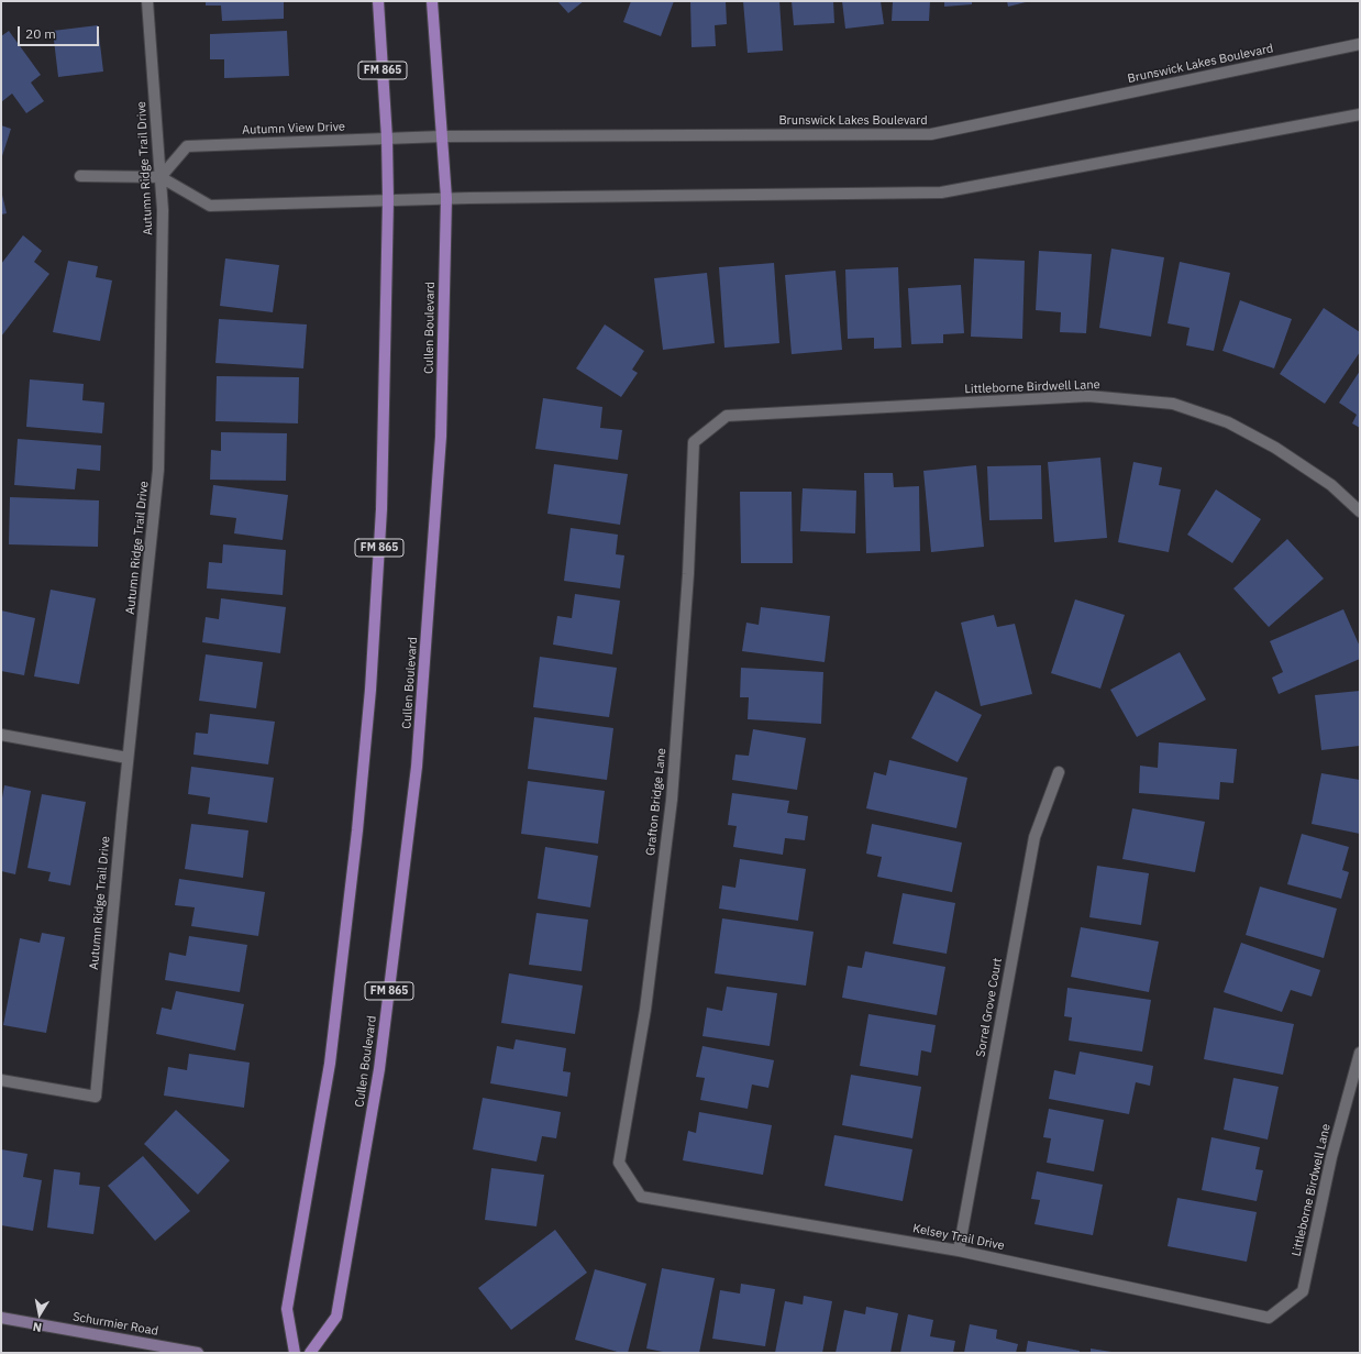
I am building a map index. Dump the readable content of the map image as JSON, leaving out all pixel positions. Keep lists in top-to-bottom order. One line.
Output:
{"streets":{"main road":["FM 865","Cullen Boulevard"],"street":["Brunswick Lakes Boulevard","Autumn View Drive","Autumn Ridge Trail Drive","Littleborne Birdwell Lane","Grafton Bridge Lane","Sorrel Grove Court","Kelsey Trail Drive","Schurmier Road"]},"crossings":[["Brunswick Lakes Boulevard","Autumn View Drive"],["Brunswick Lakes Boulevard","Cullen Boulevard"],["FM 865","Autumn View Drive"],["Autumn View Drive","Autumn Ridge Trail Drive"],["Autumn View Drive","Cullen Boulevard"],["Littleborne Birdwell Lane","Grafton Bridge Lane"],["Littleborne Birdwell Lane","Kelsey Trail Drive"],["Grafton Bridge Lane","Kelsey Trail Drive"],["Sorrel Grove Court","Kelsey Trail Drive"]],"scale_bar":"20 m","north":"bottom"}
